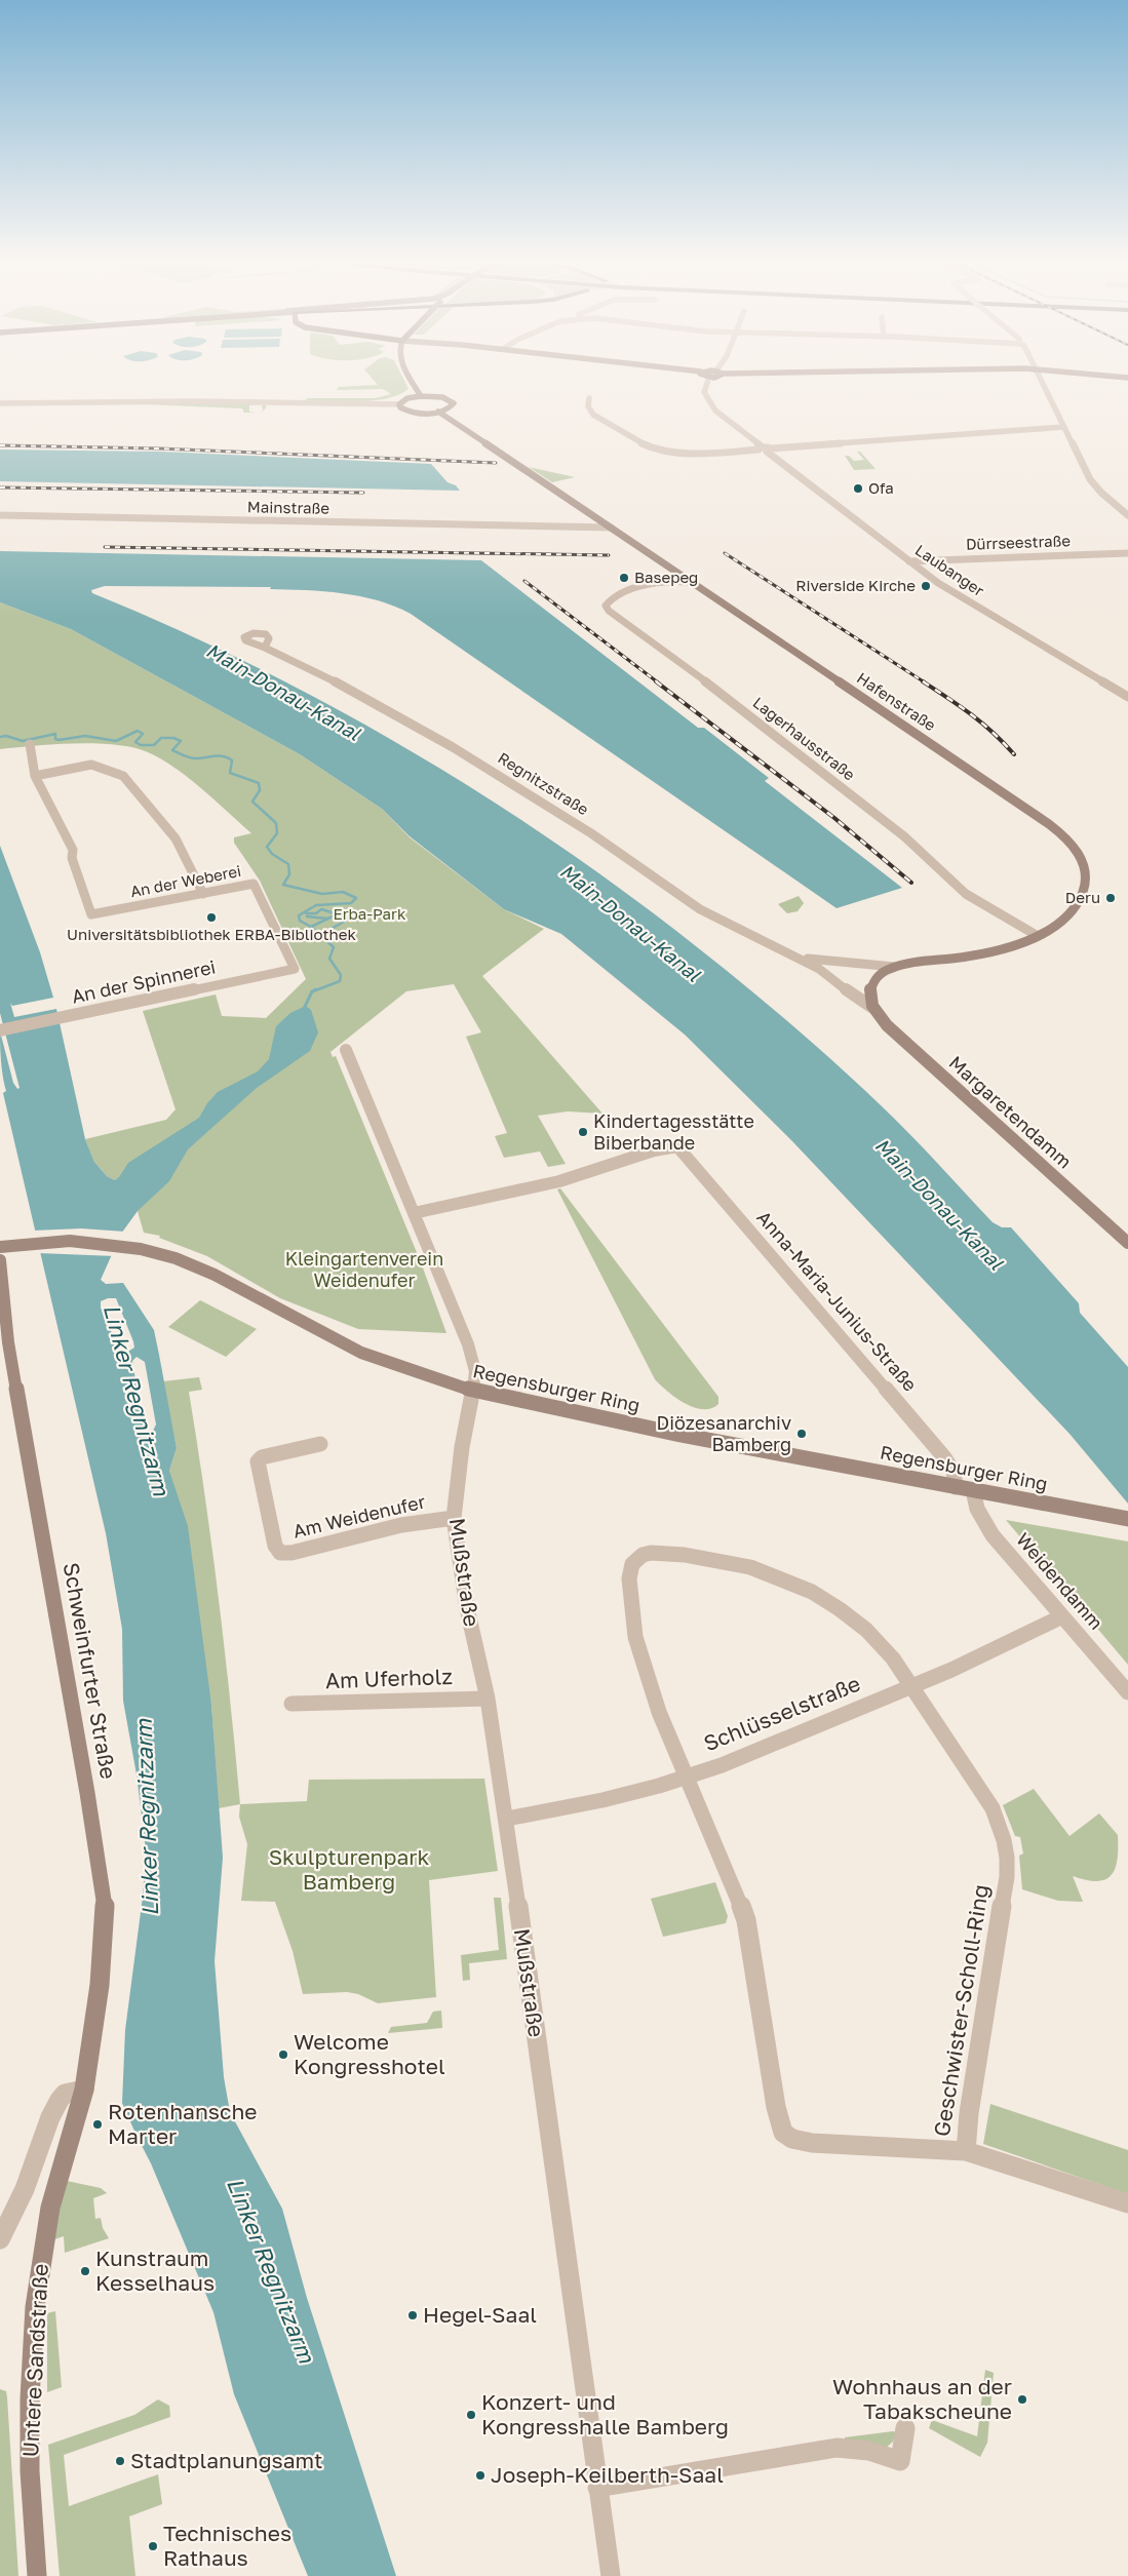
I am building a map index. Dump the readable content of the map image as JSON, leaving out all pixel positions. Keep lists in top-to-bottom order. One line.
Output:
{"streets":{"street":["Mainstraße","Dürrseestraße","Laubanger","Hafenstraße","Lagerhausstraße","Regnitzstraße","An der Weberei","An der Spinnerei","Margaretendamm","Anna-Maria-Junius-Straße","Regensburger Ring","Am Weidenufer","Mußstraße","Weidendamm","Schweinfurter Straße","Am Uferholz","Schlüsselstraße","Geschwister-Scholl-Ring","Untere Sandstraße"]},"crossings":[["Mainstraße","Hafenstraße"],["Dürrseestraße","Laubanger"],["Hafenstraße","Lagerhausstraße"],["Hafenstraße","Regnitzstraße"],["Hafenstraße","Margaretendamm"],["Regnitzstraße","Margaretendamm"],["An der Weberei","An der Spinnerei"],["Anna-Maria-Junius-Straße","Regensburger Ring"],["Anna-Maria-Junius-Straße","Mußstraße"],["Regensburger Ring","Mußstraße"],["Regensburger Ring","Weidendamm"],["Am Weidenufer","Mußstraße"],["Mußstraße","Am Uferholz"],["Mußstraße","Schlüsselstraße"],["Weidendamm","Schlüsselstraße"],["Schweinfurter Straße","Untere Sandstraße"],["Schlüsselstraße","Geschwister-Scholl-Ring"]],"water":["Main-Donau-Kanal","Linker Regnitzarm"],"parks":["Erba-Park","Kleingartenverein Weidenufer","Skulpturenpark Bamberg"],"places":["Ofa","Basepeg","Riverside Kirche","Deru","Universitätsbibliothek ERBA-Bibliothek","Kindertagesstätte Biberbande","Diözesanarchiv Bamberg","Welcome Kongresshotel","Rotenhansche Marter","Kunstraum Kesselhaus","Hegel-Saal","Wohnhaus an der Tabakscheune","Konzert- und Kongresshalle Bamberg","Stadtplanungsamt","Joseph-Keilberth-Saal","Technisches Rathaus"]}
